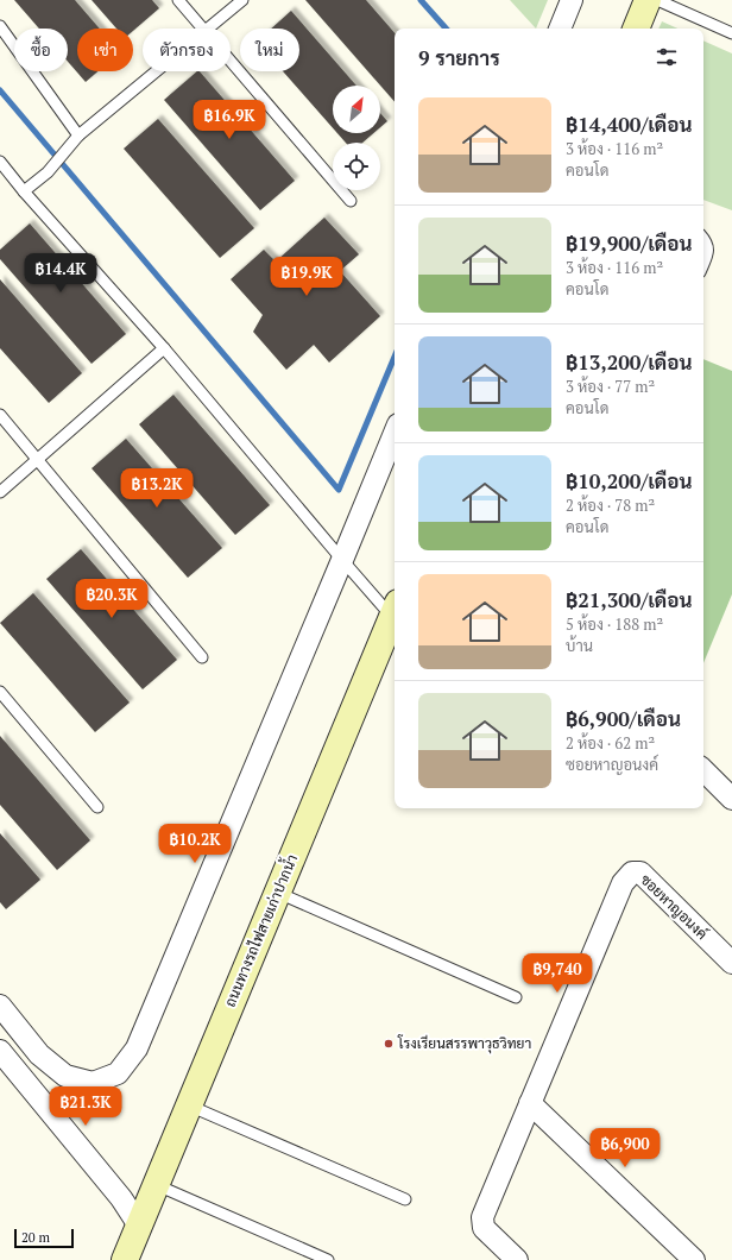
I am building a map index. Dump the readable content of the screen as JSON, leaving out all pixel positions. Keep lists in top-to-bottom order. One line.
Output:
{"streets":{"main road":["ถนนทางรถไฟสายเก่าปากน้ำ"],"street":["ซอยหาญอนงค์"]},"places":["โรงเรียนสรรพาวุธวิทยา"],"scale_bar":"20 m","north":"top right","page":{"chip":["ซื้อ","เช่า","ตัวกรอง","ใหม่"],"heading":"9 รายการ","list":[{"name":"฿14,400/เดือน","note":"3 ห้อง · 116 m² · คอนโด"},{"name":"฿19,900/เดือน","note":"3 ห้อง · 116 m² · คอนโด"},{"name":"฿13,200/เดือน","note":"3 ห้อง · 77 m² · คอนโด"},{"name":"฿10,200/เดือน","note":"2 ห้อง · 78 m² · คอนโด"},{"name":"฿21,300/เดือน","note":"5 ห้อง · 188 m² · บ้าน"},{"name":"฿6,900/เดือน","note":"2 ห้อง · 62 m² · ซอยหาญอนงค์"}],"price":["฿16.9K","฿14.4K","฿19.9K","฿13.2K","฿20.3K","฿10.2K","฿9,740","฿21.3K","฿6,900"],"scale":"20 m"}}
